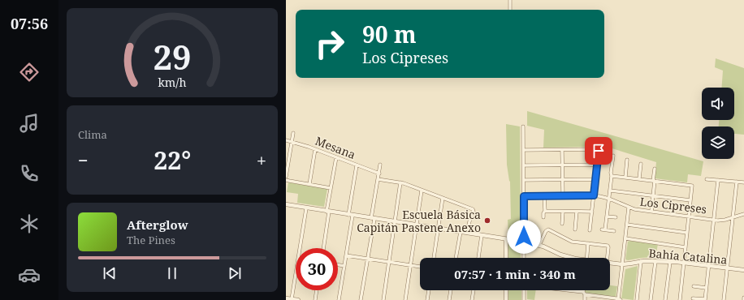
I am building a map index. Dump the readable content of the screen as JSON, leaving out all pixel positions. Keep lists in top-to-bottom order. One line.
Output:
{"streets":{"street":["Mesana","Los Cipreses","Bahía Catalina"]},"places":["Escuela Básica Capitán Pastene Anexo"],"page":{"tabs":"07:56","turn":["90 m","Los Cipreses"],"tile":"Clima","heat":["−","22°","+"],"song":["Afterglow","The Pines"],"limit":"30","trip":"07:57 · 1 min · 340 m","gauge":["29","km/h"]}}
